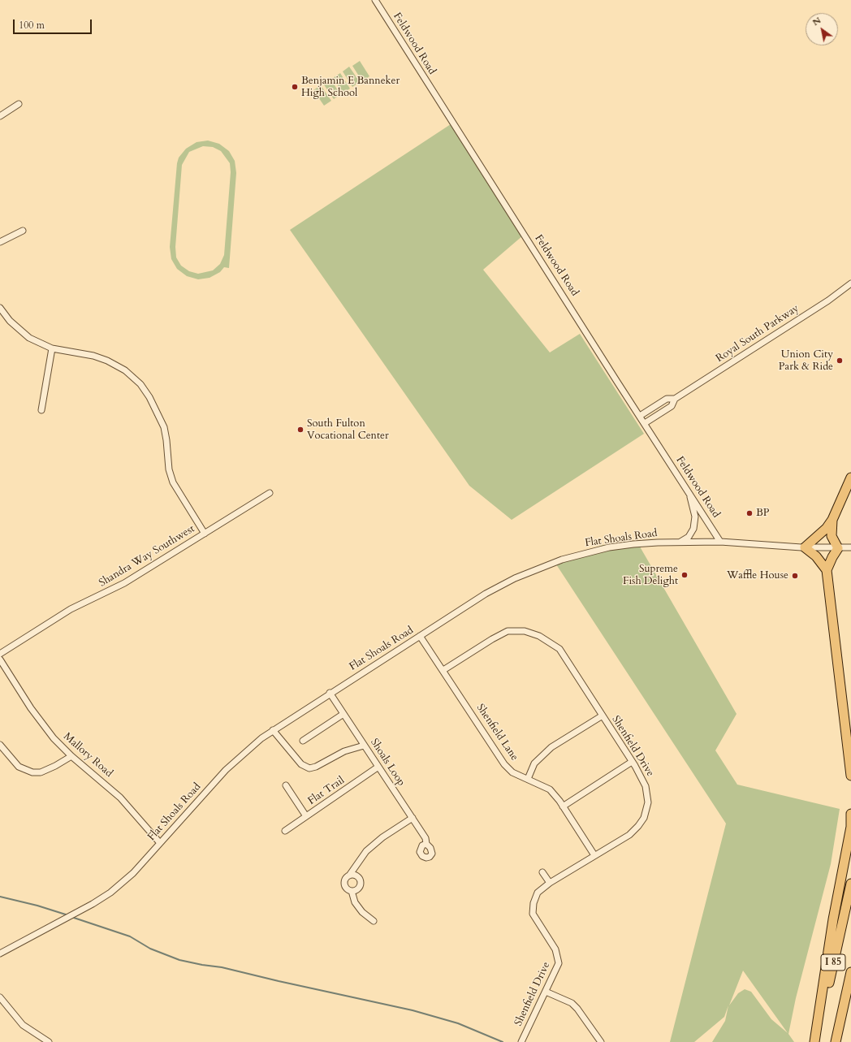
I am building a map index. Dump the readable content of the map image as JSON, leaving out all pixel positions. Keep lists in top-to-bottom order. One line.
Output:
{"streets":{"highway":["I 85"],"street":["Feldwood Road","Royal South Parkway","Flat Shoals Road","Shandra Way Southwest","Shenfield Lane","Shenfield Drive","Mallory Road","Shoals Loop","Flat Trail"]},"crossings":[["Feldwood Road","Royal South Parkway"],["Feldwood Road","Flat Shoals Road"],["Flat Shoals Road","Shenfield Lane"],["Flat Shoals Road","Mallory Road"],["Flat Shoals Road","Shoals Loop"],["Shenfield Lane","Shenfield Drive"],["Shoals Loop","Flat Trail"]],"places":["Benjamin E Banneker High School","Union City Park & Ride","South Fulton Vocational Center","BP","Supreme Fish Delight","Waffle House"],"scale_bar":"100 m","north":"top left"}
